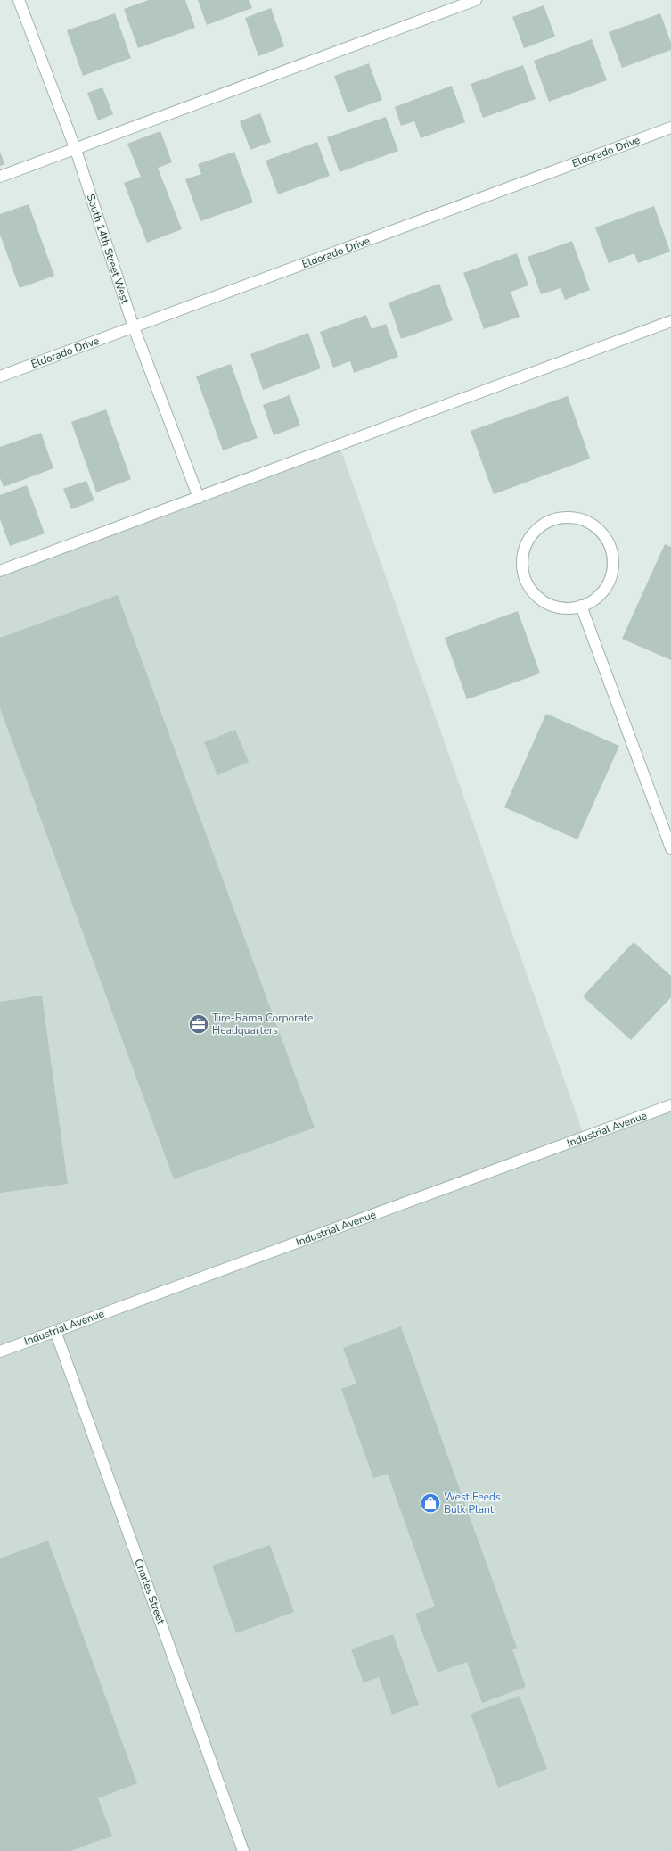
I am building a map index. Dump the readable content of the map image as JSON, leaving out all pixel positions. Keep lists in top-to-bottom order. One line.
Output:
{"streets":{"street":["Eldorado Drive","South 14th Street West","Industrial Avenue","Charles Street"]},"crossings":[["Eldorado Drive","South 14th Street West"],["Industrial Avenue","Charles Street"]],"places":{"office":["Tire-Rama Corporate Headquarters"],"shop":["West Feeds Bulk Plant"]}}
